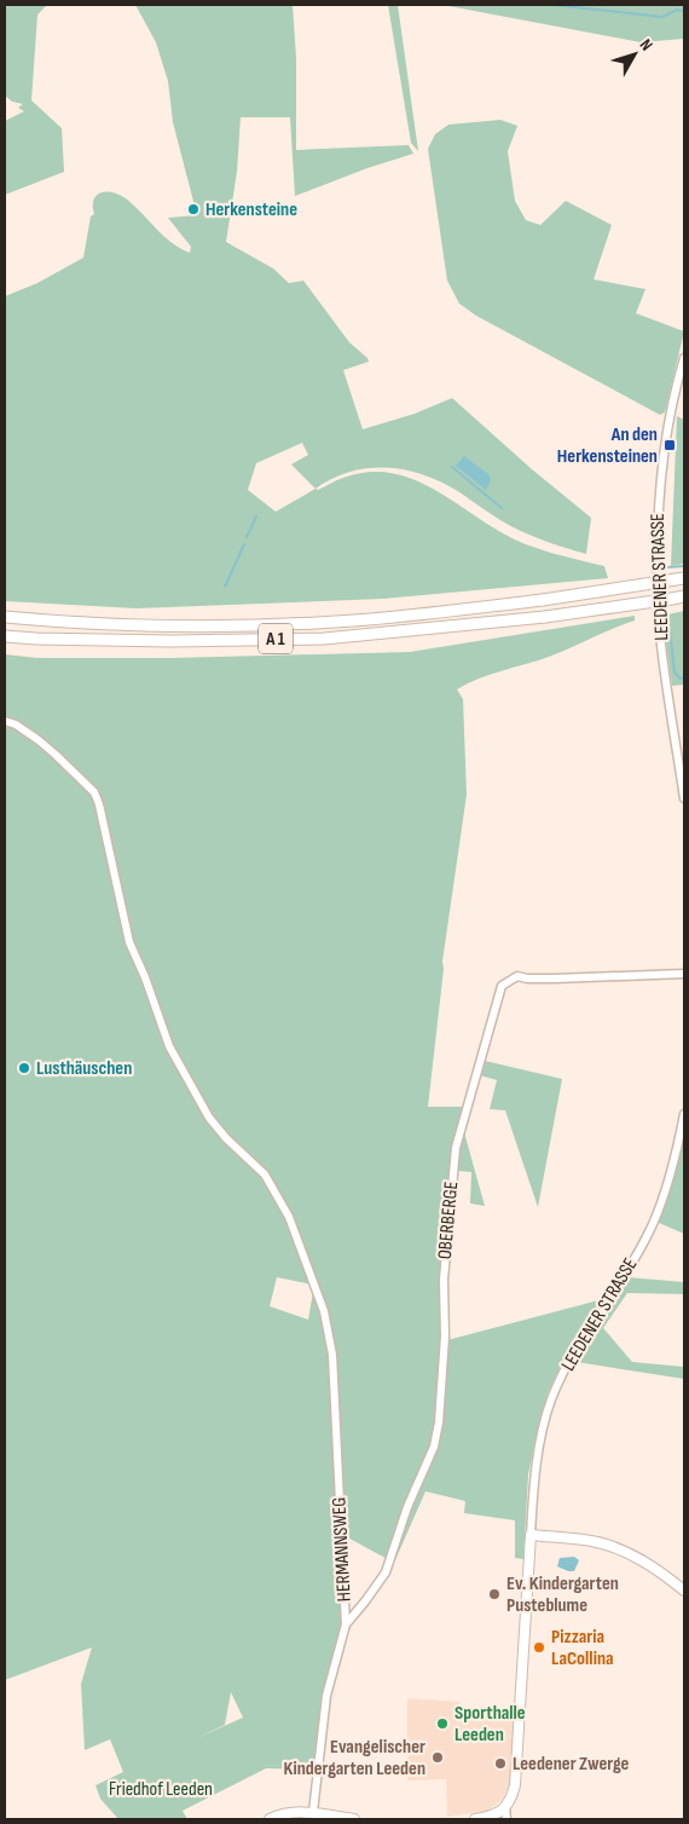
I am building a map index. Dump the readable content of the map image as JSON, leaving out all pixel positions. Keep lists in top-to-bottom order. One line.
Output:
{"streets":{"highway":["A 1"],"main road":["LEEDENER STRASSE"],"street":["OBERBERGE","HERMANNSWEG"]},"crossings":[["OBERBERGE","HERMANNSWEG"]],"parks":["Friedhof Leeden"],"places":{"other":["Herkensteine","Lusthäuschen","Ev. Kindergarten Pusteblume","Pizzaria LaCollina","Sporthalle Leeden","Evangelischer Kindergarten Leeden","Leedener Zwerge"],"transit":["An den Herkensteinen"]},"north":"top right"}
